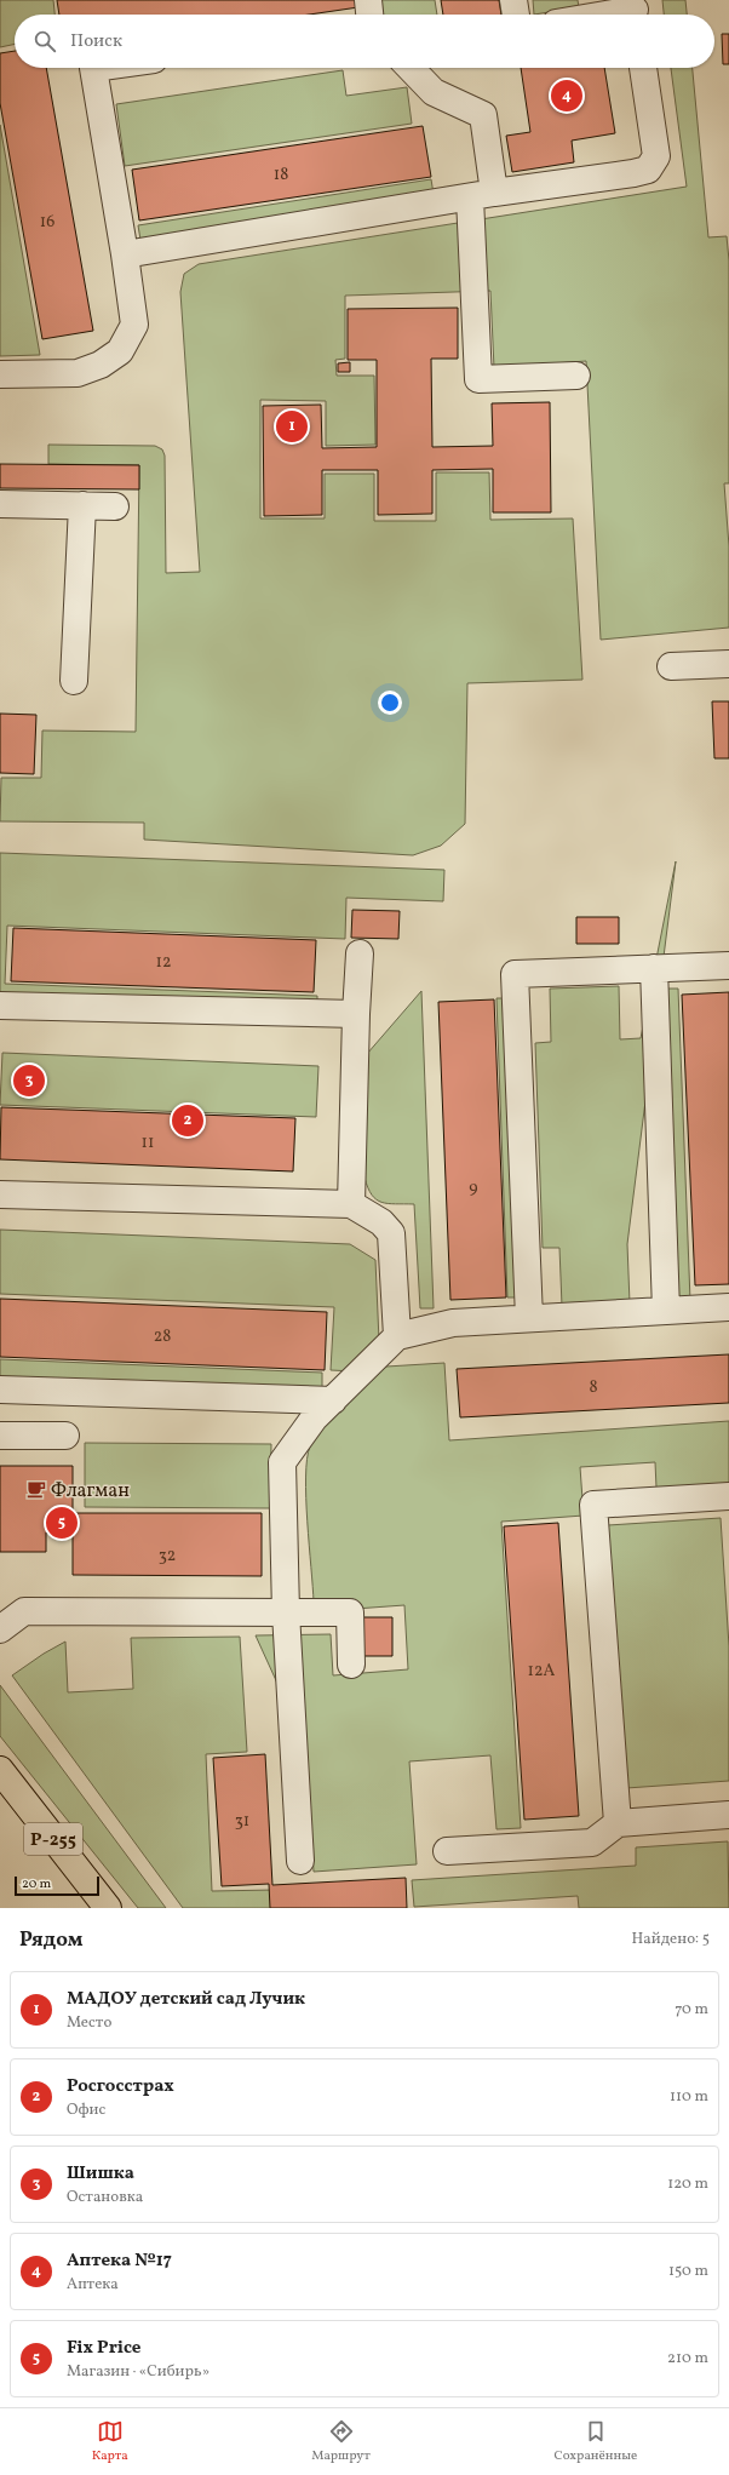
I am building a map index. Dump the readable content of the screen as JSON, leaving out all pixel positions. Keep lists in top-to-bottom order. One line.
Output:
{"streets":{"highway":["Р-255"]},"places":{"cafe":["Флагман"]},"house_numbers":["18","16","12","11","9","28","8","32","12А","31"],"scale_bar":"20 m","page":{"search":"Поиск","pins":["4","1","3","2","5"],"scale":"20 m","heading":["Рядом","Найдено: 5"],"list":[{"mark":"1","name":"МАДОУ детский сад Лучик","note":"Место","value":"70 m"},{"mark":"2","name":"Росгосстрах","note":"Офис","value":"110 m"},{"mark":"3","name":"Шишка","note":"Остановка","value":"120 m"},{"mark":"4","name":"Аптека №17","note":"Аптека","value":"150 m"},{"mark":"5","name":"Fix Price","note":"Магазин · «Сибирь»","value":"210 m"}],"nav":["Карта","Маршрут","Сохранённые"]}}
